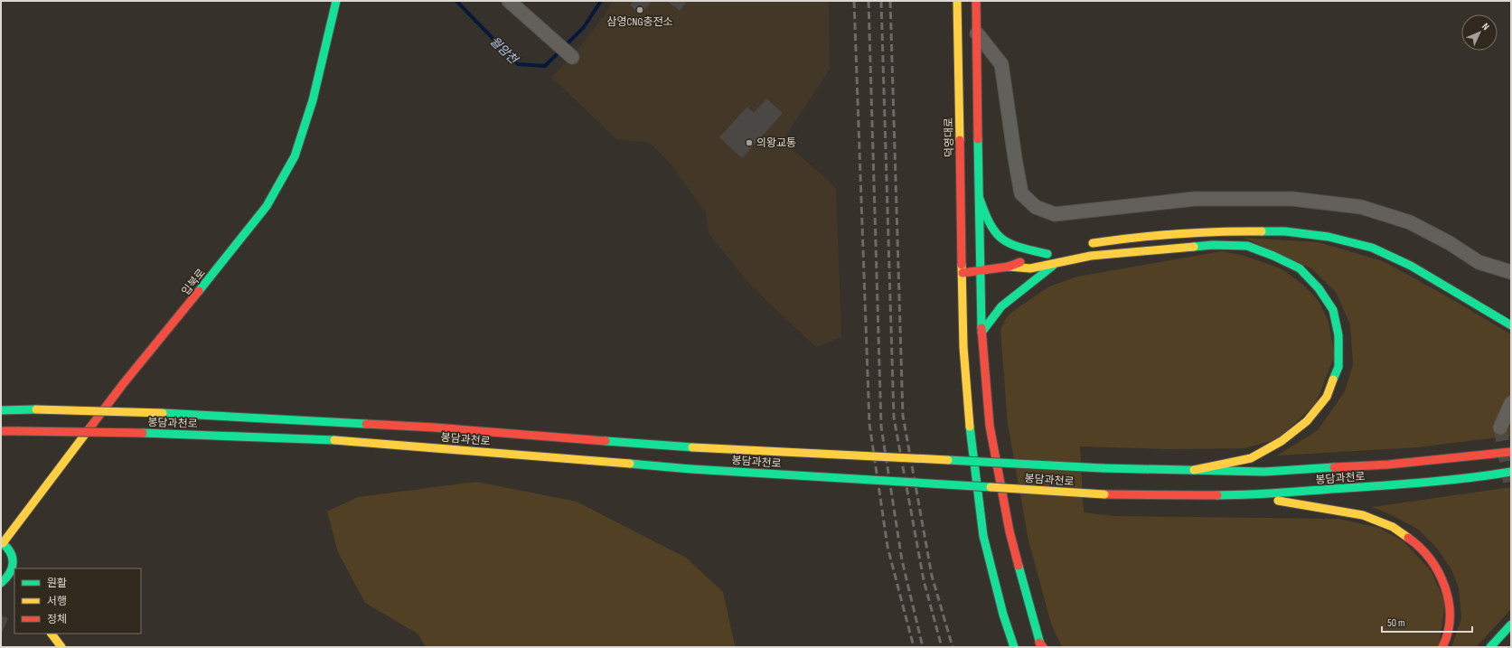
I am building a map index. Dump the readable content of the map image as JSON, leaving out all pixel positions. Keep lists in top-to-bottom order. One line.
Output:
{"streets":{"main road":["덕영대로","입북로","봉담과천로"]},"water":["월암천"],"places":["삼영CNG충전소","의왕교통"],"legend":["원활","서행","정체"],"scale_bar":"50 m","north":"top right"}
